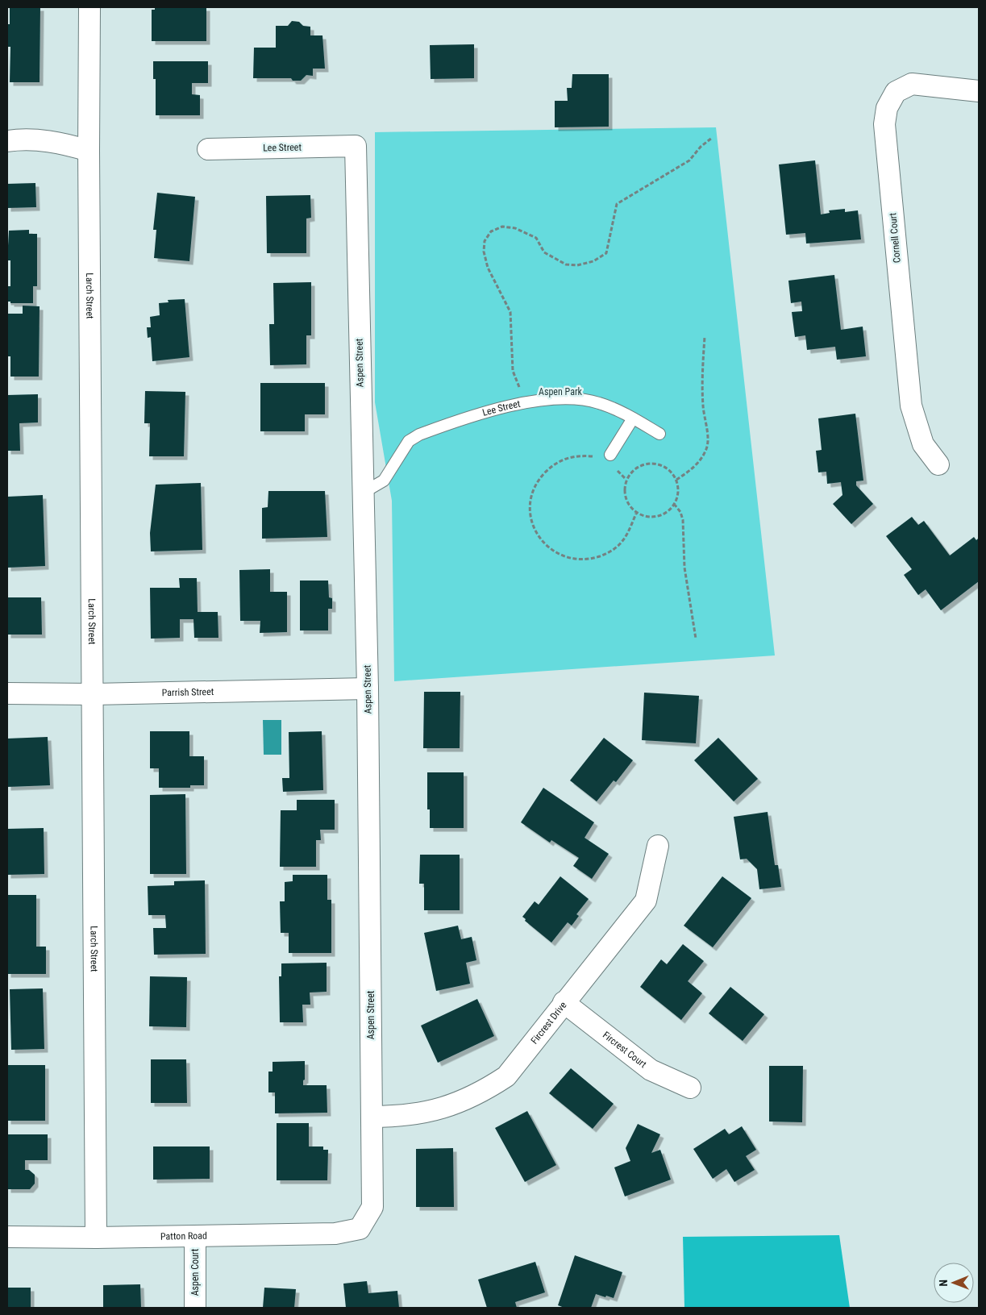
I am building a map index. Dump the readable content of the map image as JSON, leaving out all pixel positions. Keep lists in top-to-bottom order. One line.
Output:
{"streets":{"street":["Lee Street","Cornell Court","Larch Street","Aspen Street","Parrish Street","Fircrest Drive","Fircrest Court","Patton Road","Aspen Court"]},"crossings":[["Lee Street","Aspen Street"],["Larch Street","Parrish Street"],["Larch Street","Patton Road"],["Aspen Street","Parrish Street"],["Aspen Street","Fircrest Drive"],["Aspen Street","Patton Road"],["Fircrest Drive","Fircrest Court"],["Patton Road","Aspen Court"]],"parks":["Aspen Park"],"north":"left"}
